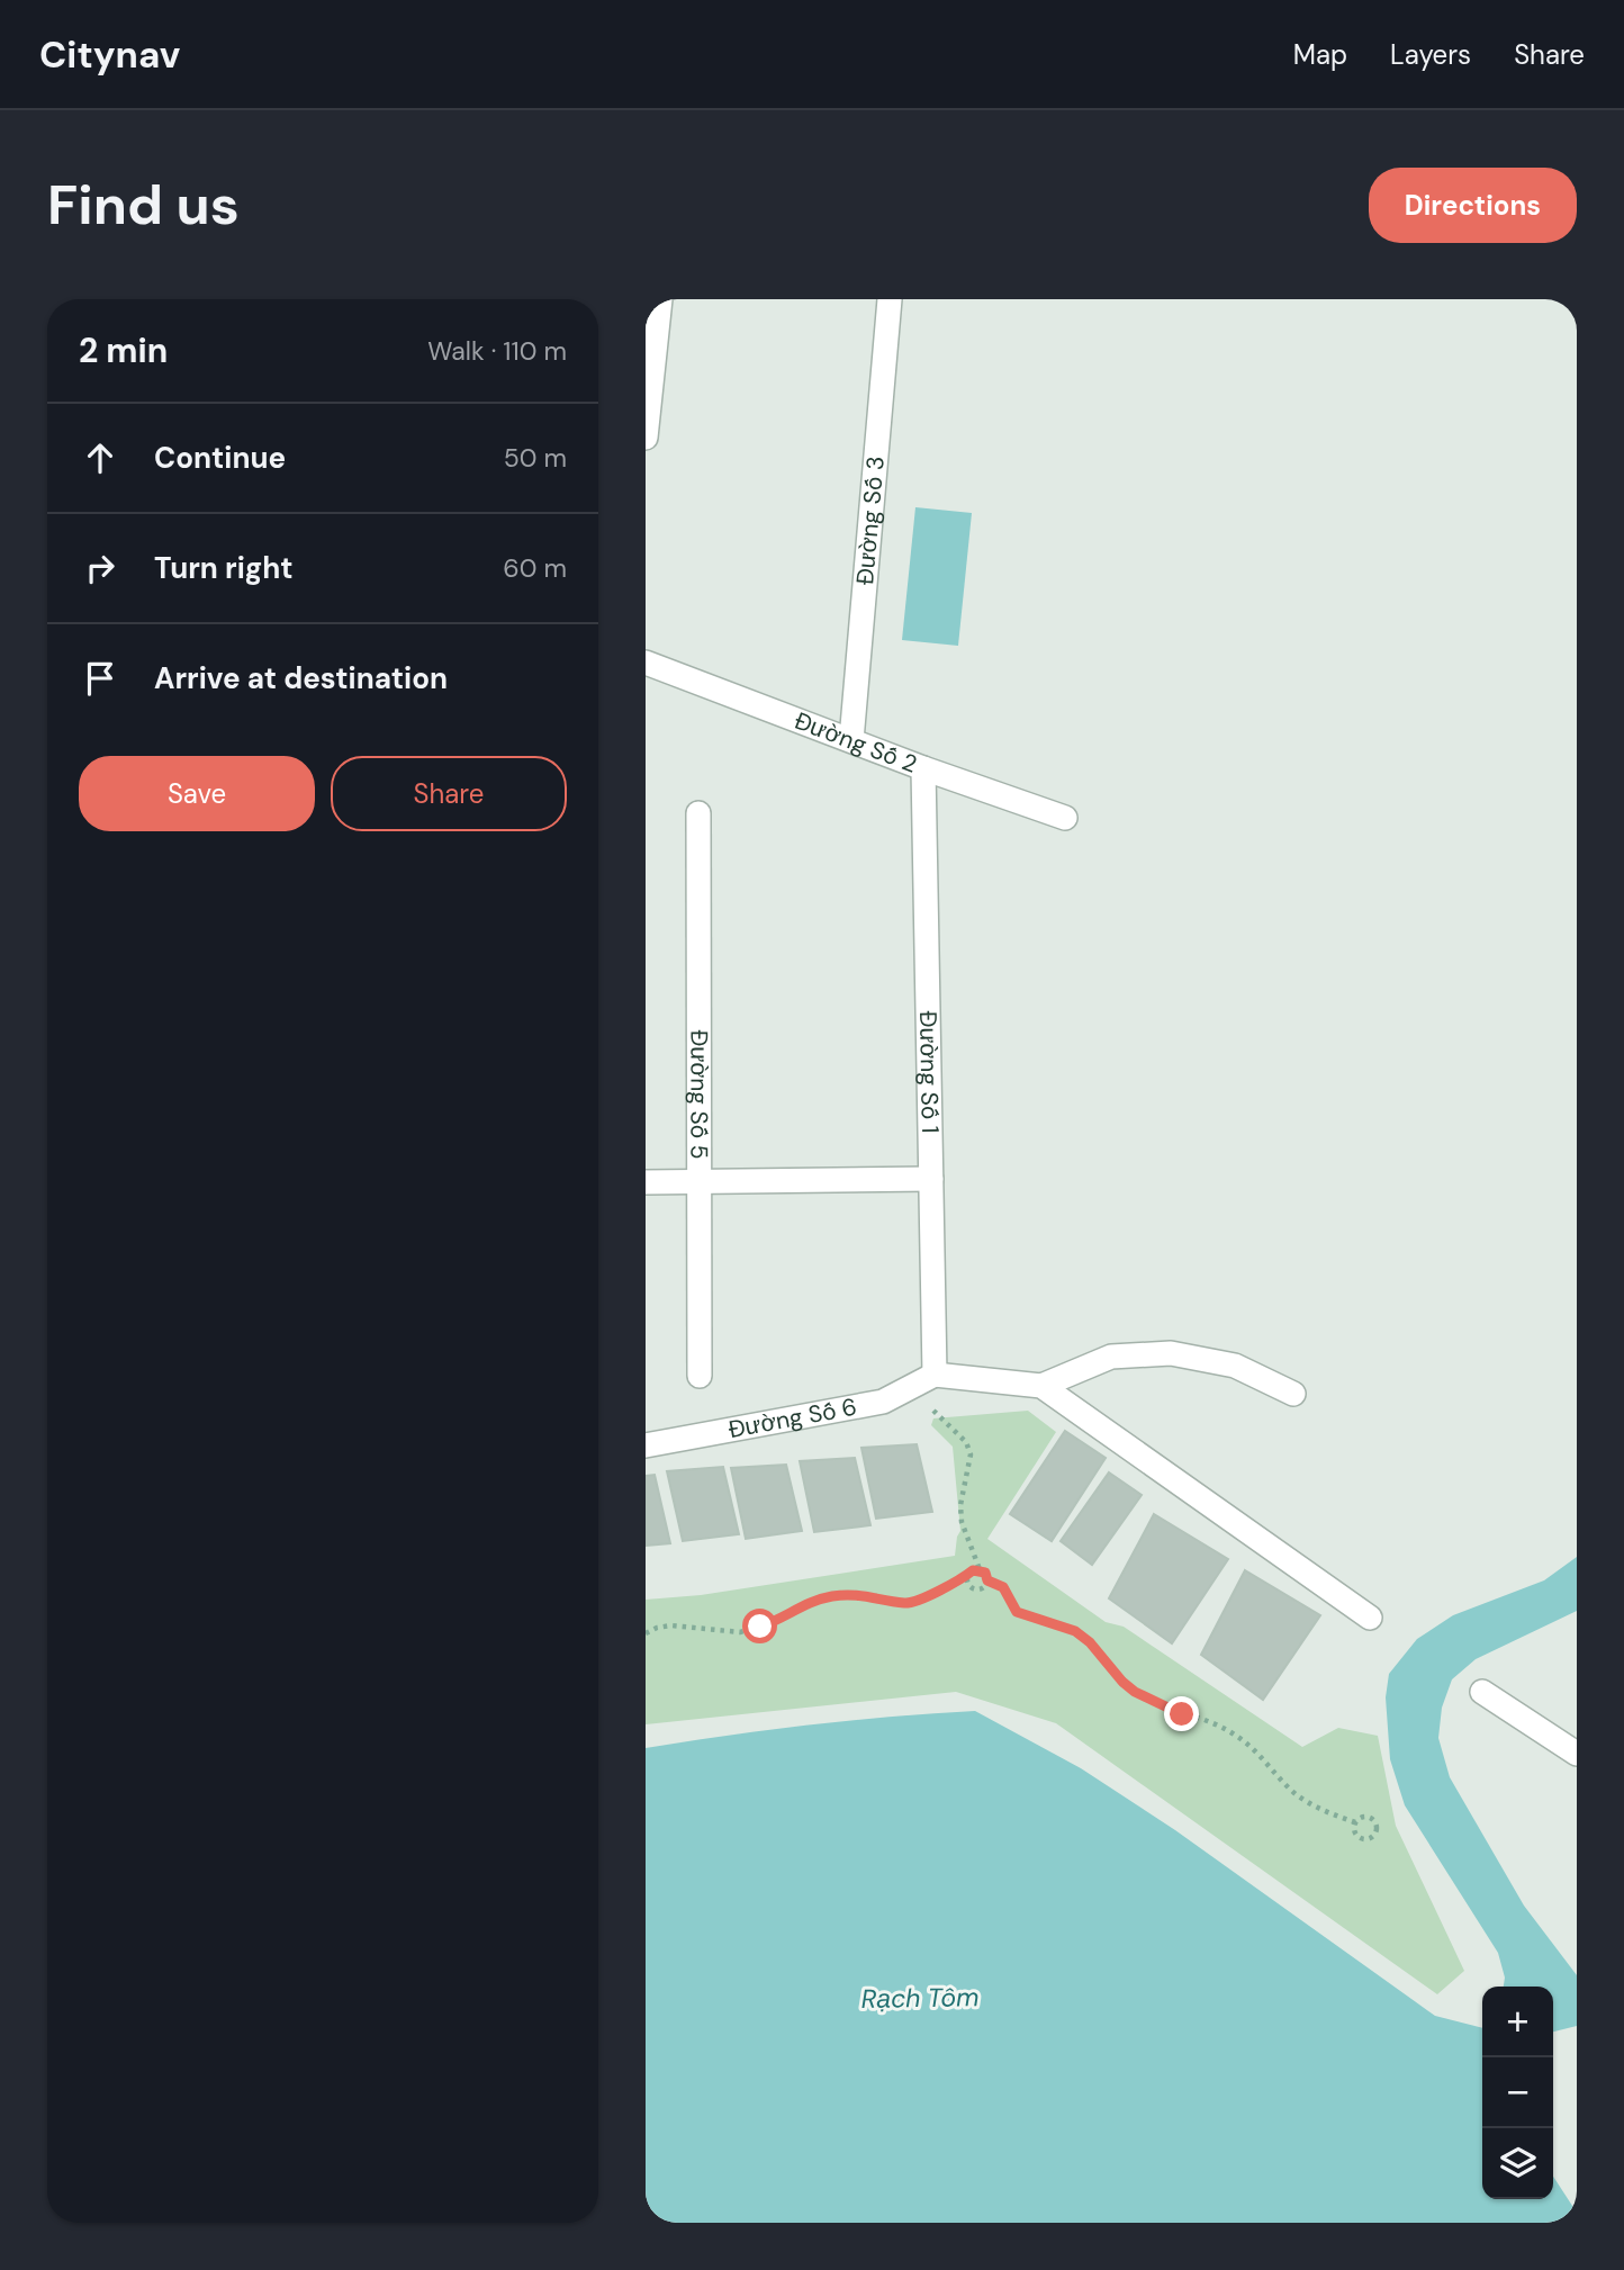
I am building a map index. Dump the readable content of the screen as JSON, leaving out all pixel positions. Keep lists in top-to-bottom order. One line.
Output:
{"streets":{"street":["Đường Số 3","Đường Số 2","Đường Số 1","Đường Số 5","Đường Số 6"]},"crossings":[["Đường Số 3","Đường Số 2"],["Đường Số 2","Đường Số 1"],["Đường Số 1","Đường Số 6"]],"water":["Rạch Tôm"],"page":{"header":"Citynav","nav":["Map","Layers","Share"],"buttons":["Directions",["Save","Share"]],"title":"Find us","heading":["2 min","Walk · 110 m"],"list":[["Continue","50 m"],["Turn right","60 m"],"Arrive at destination"],"map_buttons":["+","−"]}}
